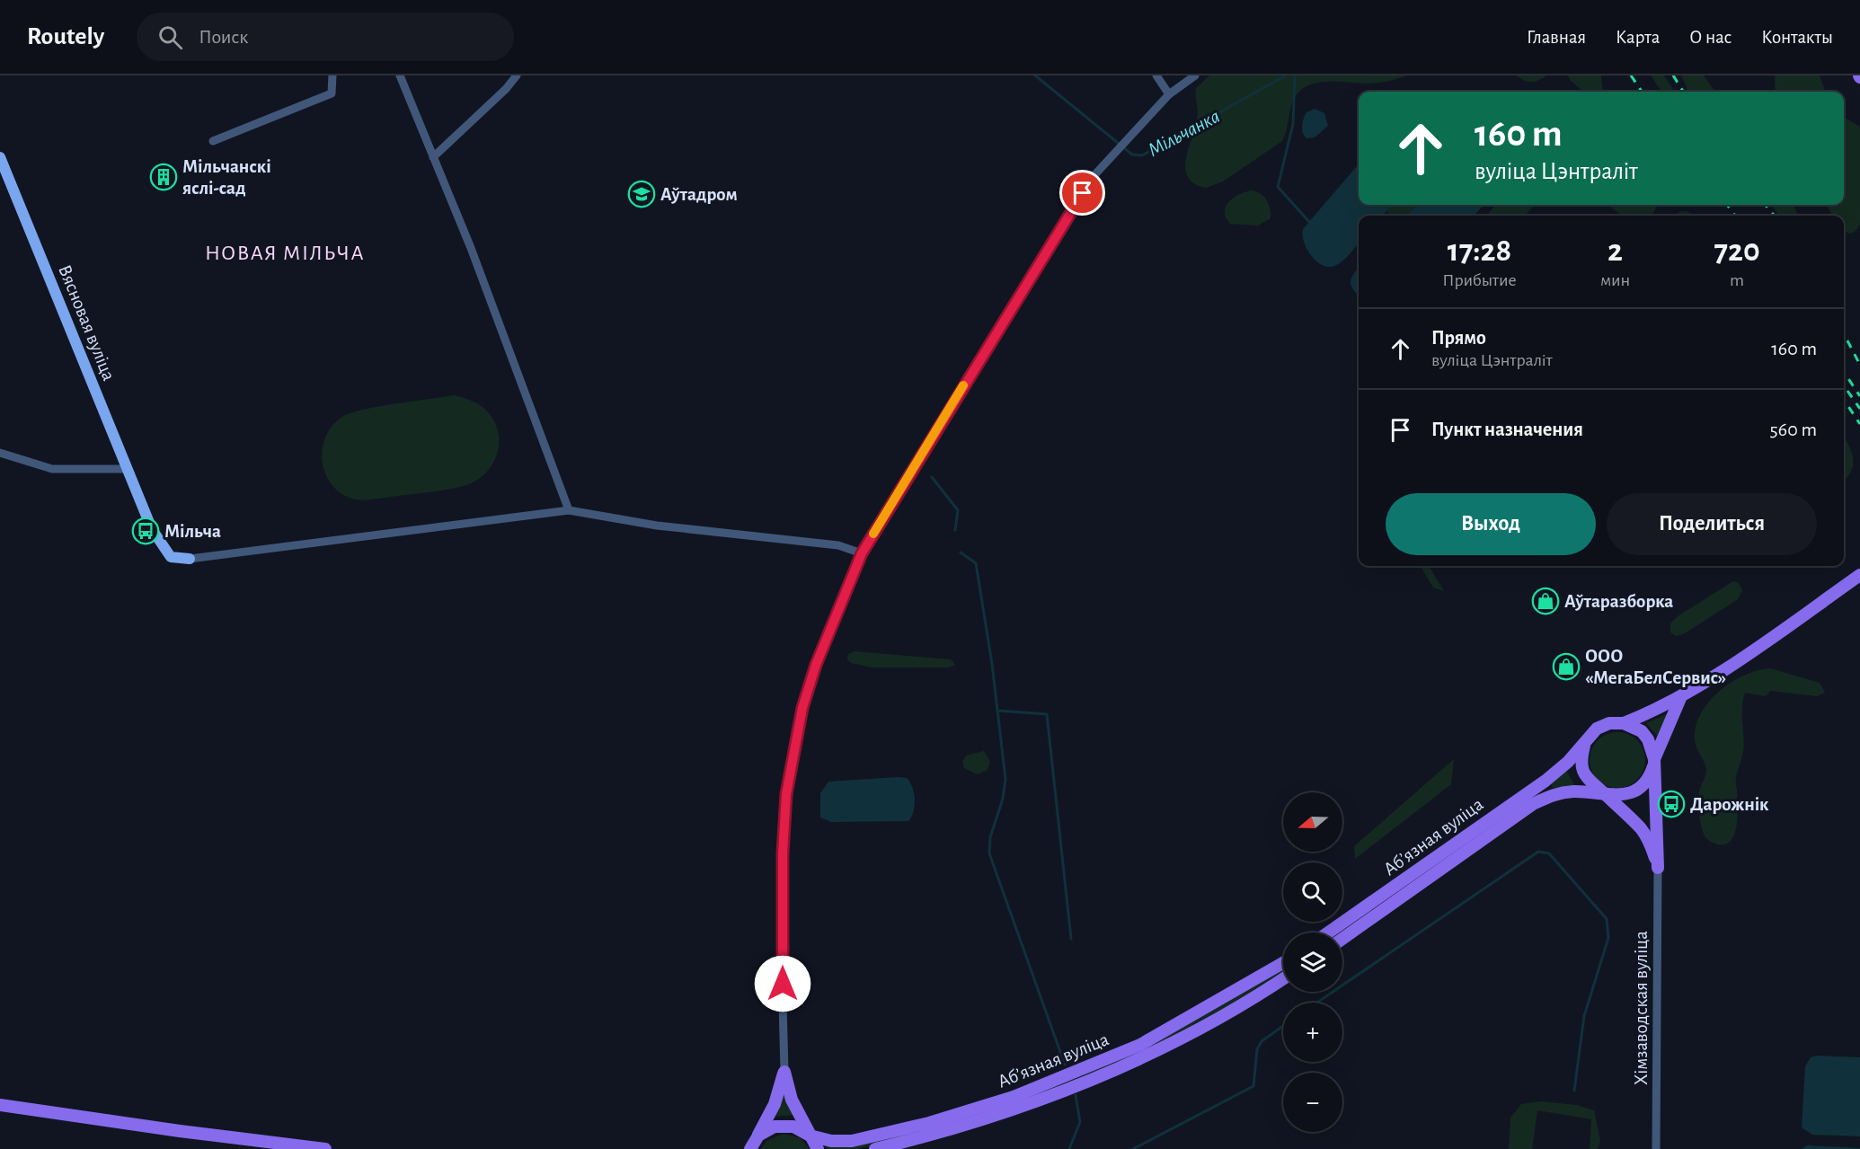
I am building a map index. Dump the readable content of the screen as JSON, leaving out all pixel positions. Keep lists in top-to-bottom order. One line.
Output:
{"streets":{"main road":["Абʼязная вуліца"],"street":["Вясновая вуліца","Хімзаводская вуліца"]},"districts":["НОВАЯ МІЛЬЧА"],"water":["Мільчанка"],"places":{"building":["Мільчанскі яслі-сад"],"school or university":["Аўтадром"],"bus stop":["Мільча","Дарожнік"],"shop":["Аўтаразборка","ООО «МегаБелСервис»"]},"north":"left","page":{"header":"Routely","search":"Поиск","nav":["Главная","Карта","О нас","Контакты"],"turn":["160 m","вуліца Цэнтраліт"],"eta":["17:28","Прибытие","2","мин","720","m"],"list":[{"name":"Прямо","note":"вуліца Цэнтраліт","value":"160 m"},{"name":"Пункт назначения","value":"560 m"}],"buttons":["Выход","Поделиться"],"map_buttons":["+","−"]}}
